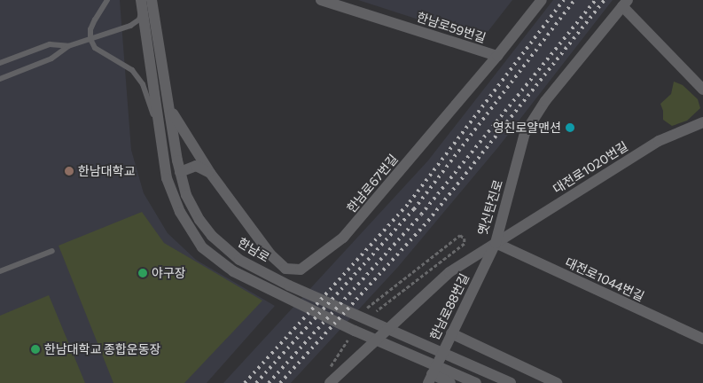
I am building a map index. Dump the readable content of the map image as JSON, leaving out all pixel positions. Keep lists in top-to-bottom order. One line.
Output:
{"streets":{"street":["한남로59번길","대전로1020번길","한남로67번길","옛신탄진로","한남로","대전로1044번길","한남로88번길"]},"crossings":[["한남로59번길","한남로67번길"],["대전로1020번길","옛신탄진로"],["대전로1020번길","대전로1044번길"],["대전로1020번길","한남로88번길"],["한남로67번길","한남로"],["옛신탄진로","대전로1044번길"],["옛신탄진로","한남로88번길"],["대전로1044번길","한남로88번길"]],"places":["영진로얄맨션","한남대학교","야구장","한남대학교 종합운동장"]}
